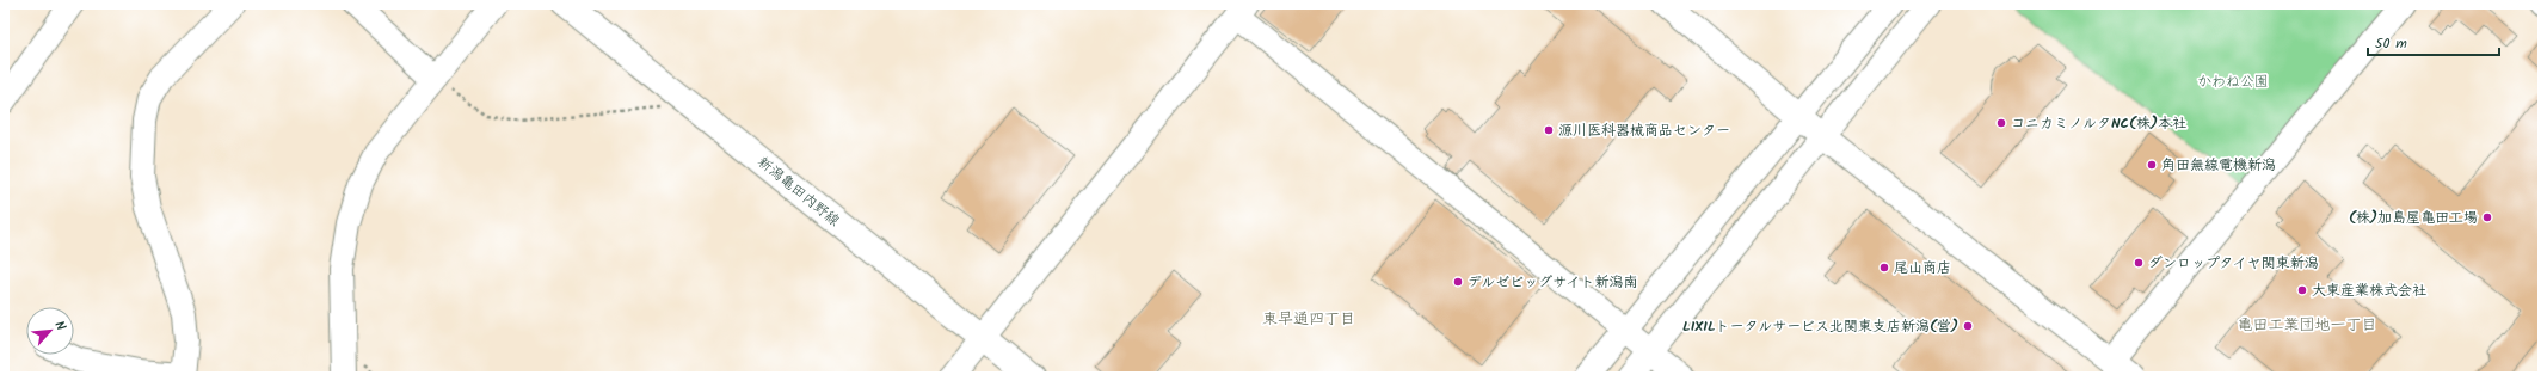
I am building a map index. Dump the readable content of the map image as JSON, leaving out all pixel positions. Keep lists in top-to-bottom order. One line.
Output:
{"streets":{"main road":["新潟亀田内野線"]},"districts":["東早通四丁目","亀田工業団地一丁目"],"parks":["かわね公園"],"places":["コニカミノルタNC(株)本社","源川医科器械商品センター","角田無線電機新潟","(株)加島屋亀田工場","ダンロップタイヤ関東新潟","尾山商店","デルゼビッグサイト新潟南","大東産業株式会社","LIXILトータルサービス北関東支店新潟(営)"],"scale_bar":"50 m","north":"top right"}
